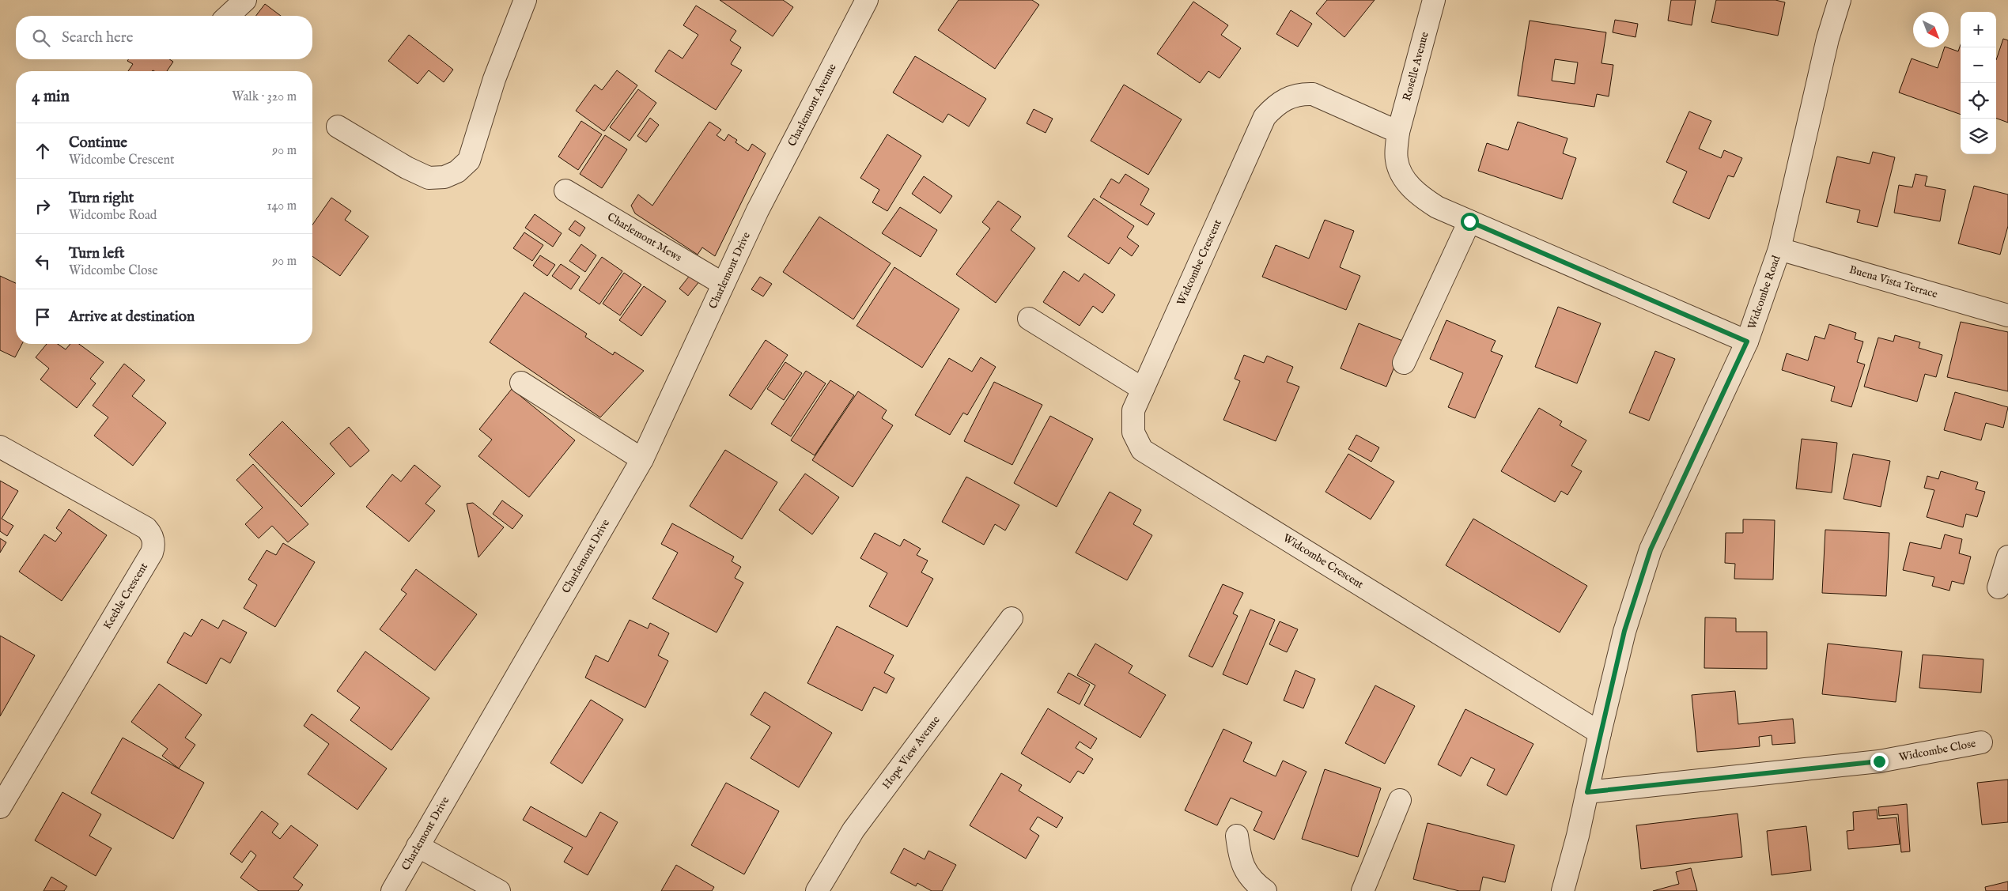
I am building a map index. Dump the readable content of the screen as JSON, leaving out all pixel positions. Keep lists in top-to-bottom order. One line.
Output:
{"streets":{"street":["Roselle Avenue","Charlemont Avenue","Charlemont Mews","Widcombe Crescent","Charlemont Drive","Buena Vista Terrace","Widcombe Road","Keeble Crescent","Widcombe Close","Hope View Avenue"]},"crossings":[["Roselle Avenue","Widcombe Crescent"],["Charlemont Avenue","Charlemont Drive"],["Charlemont Mews","Charlemont Drive"],["Widcombe Crescent","Widcombe Road"],["Buena Vista Terrace","Widcombe Road"],["Widcombe Road","Widcombe Close"]],"north":"bottom right","page":{"map_buttons":["+","−"],"search":"Search here","heading":["4 min","Walk · 320 m"],"list":[["Continue","Widcombe Crescent","90 m"],["Turn right","Widcombe Road","140 m"],["Turn left","Widcombe Close","90 m"],"Arrive at destination"]}}
